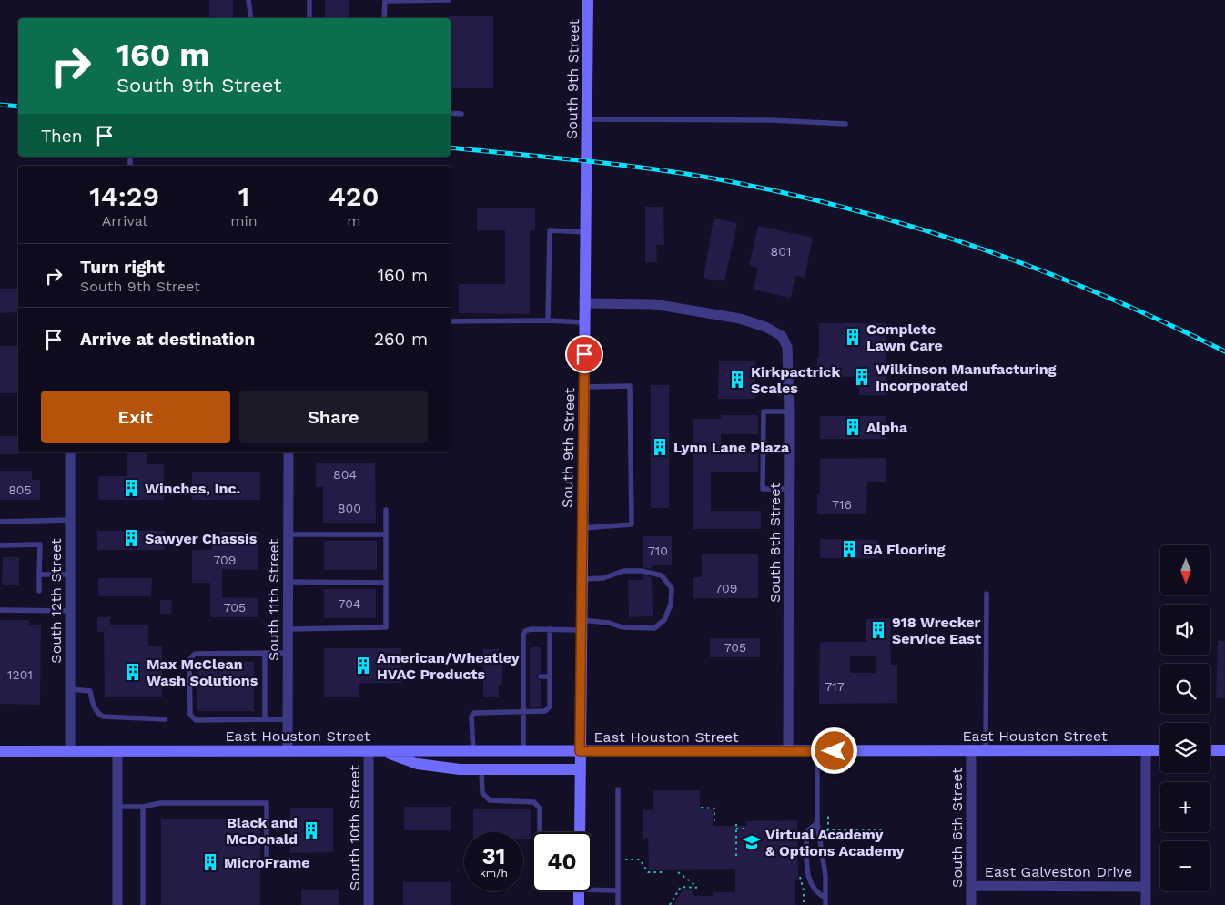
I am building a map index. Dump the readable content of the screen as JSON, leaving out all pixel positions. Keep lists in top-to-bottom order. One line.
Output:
{"streets":{"street":["South 9th Street","South 8th Street","South 11th Street","South 12th Street","East Houston Street","South 10th Street","South 6th Street","East Galveston Drive"]},"crossings":[["South 9th Street","South 8th Street"],["South 9th Street","East Houston Street"],["South 8th Street","East Houston Street"],["South 11th Street","East Houston Street"],["South 12th Street","East Houston Street"],["East Houston Street","South 10th Street"],["East Houston Street","South 6th Street"],["South 6th Street","East Galveston Drive"]],"places":{"building":["Complete Lawn Care","Wilkinson Manufacturing Incorporated","Kirkpactrick Scales","Alpha","Lynn Lane Plaza","Winches, Inc.","Sawyer Chassis","BA Flooring","918 Wrecker Service East","American/Wheatley HVAC Products","Max McClean Wash Solutions","Black and McDonald","MicroFrame"],"school or university":["Virtual Academy & Options Academy"]},"house_numbers":["801","804","805","716","800","710","709","709","704","705","705","1201","717"],"north":"bottom","page":{"turn":["160 m","South 9th Street"],"then":"Then","eta":["14:29","Arrival","1","min","420","m"],"list":[{"name":"Turn right","note":"South 9th Street","value":"160 m"},{"name":"Arrive at destination","value":"260 m"}],"buttons":["Exit","Share"],"map_buttons":["+","−"],"speed":"31 km/h","limit":"40"}}
